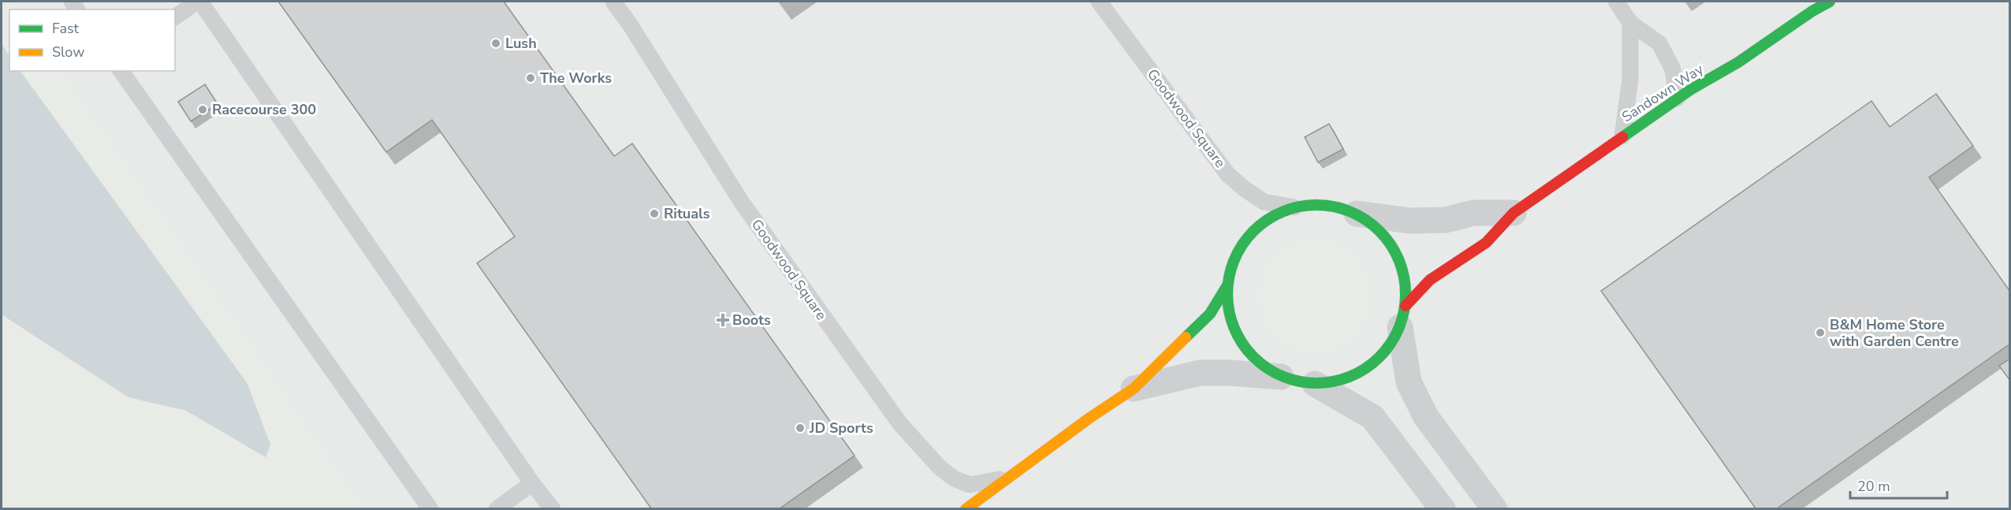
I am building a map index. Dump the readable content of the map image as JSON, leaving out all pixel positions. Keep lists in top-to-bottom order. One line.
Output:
{"streets":{"street":["Sandown Way"],"lane":["Goodwood Square"]},"places":{"other":["Lush","The Works","Racecourse 300","Rituals","B&M Home Store with Garden Centre","JD Sports"],"health":["Boots"]},"legend":["Fast","Slow"],"scale_bar":"20 m"}
